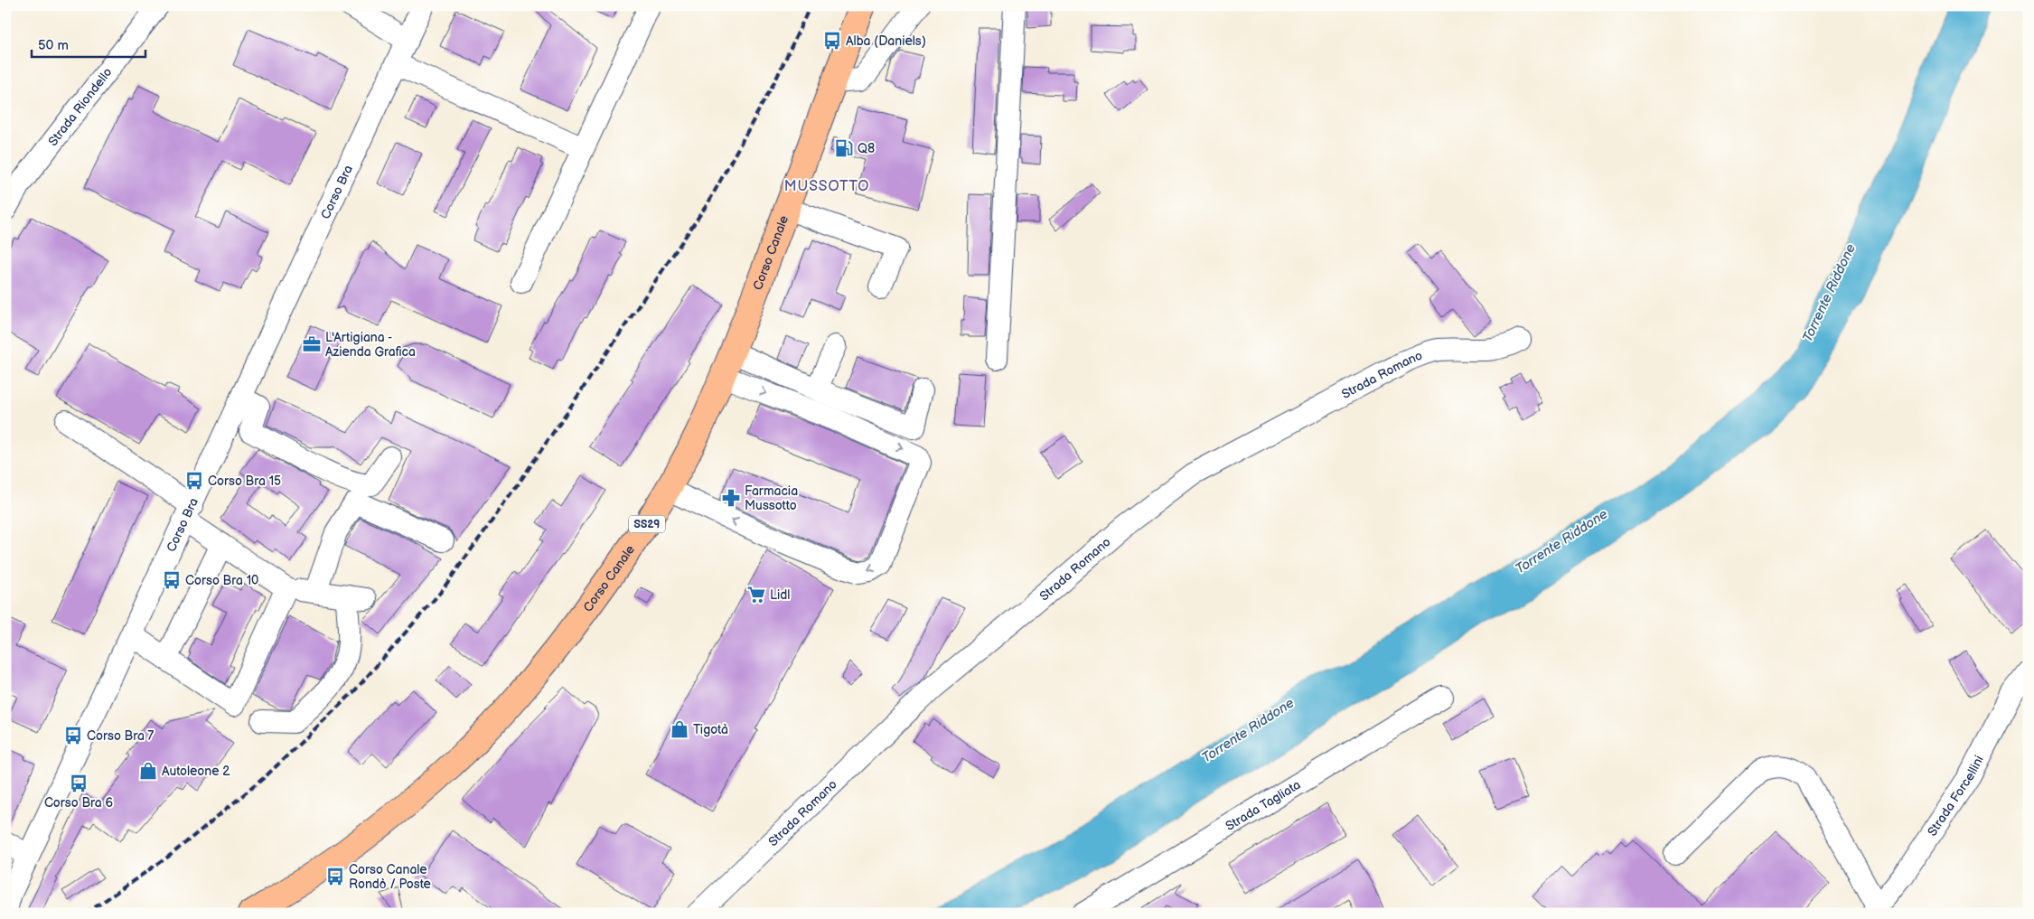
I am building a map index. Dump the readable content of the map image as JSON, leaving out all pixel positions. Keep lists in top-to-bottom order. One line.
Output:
{"streets":{"main road":["Corso Canale","SS29"],"street":["Strada Riondello","Corso Bra","Strada Romano","Strada Forcellini","Strada Tagliata"]},"districts":["MUSSOTTO"],"water":["Torrente Riddone"],"places":{"bus stop":["Alba (Daniels)","Corso Bra 15","Corso Bra 10","Corso Bra 7","Corso Bra 6","Corso Canale Rondò / Poste"],"fuel station":["Q8"],"office":["L'Artigiana - Azienda Grafica"],"pharmacy":["Farmacia Mussotto"],"supermarket":["Lidl"],"shop":["Tigotà","Autoleone 2"]},"scale_bar":"50 m"}
